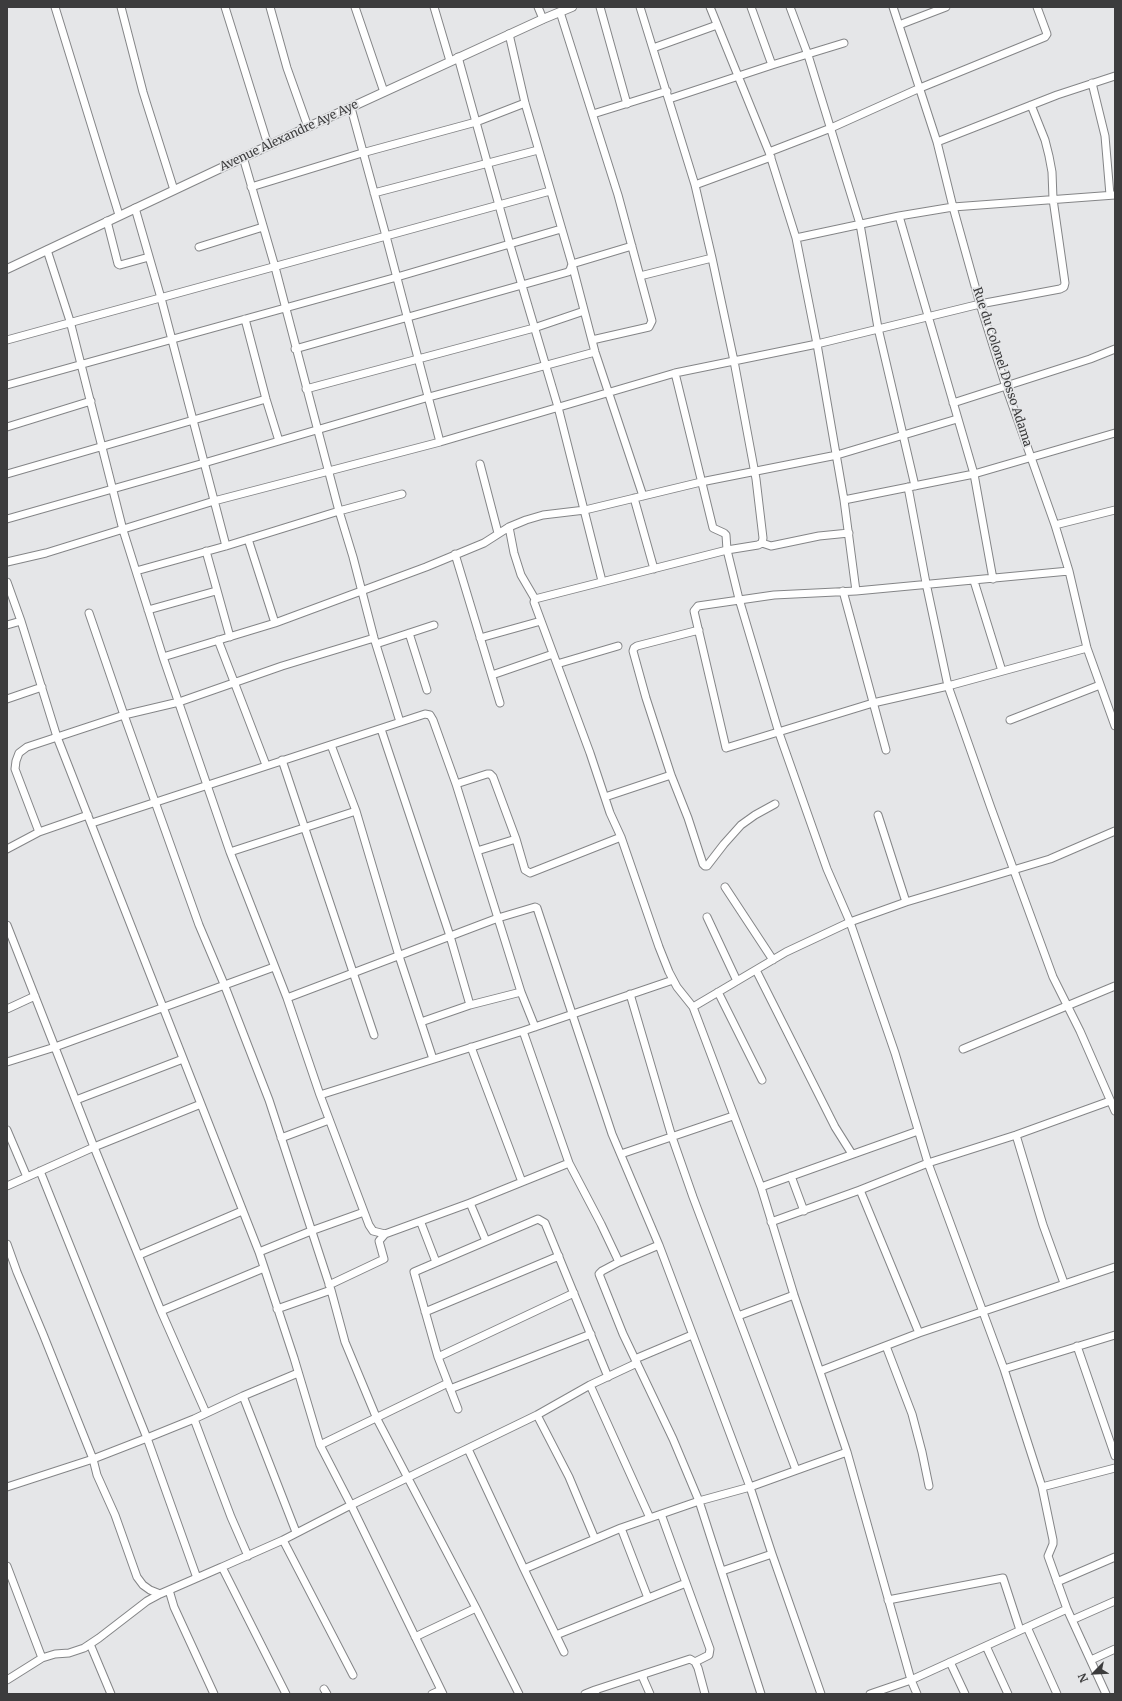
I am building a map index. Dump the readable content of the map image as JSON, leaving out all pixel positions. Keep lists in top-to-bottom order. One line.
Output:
{"streets":{"street":["Avenue Alexandre Aye Aye","Rue du Colonel Dosso Adama"]},"north":"bottom left"}
